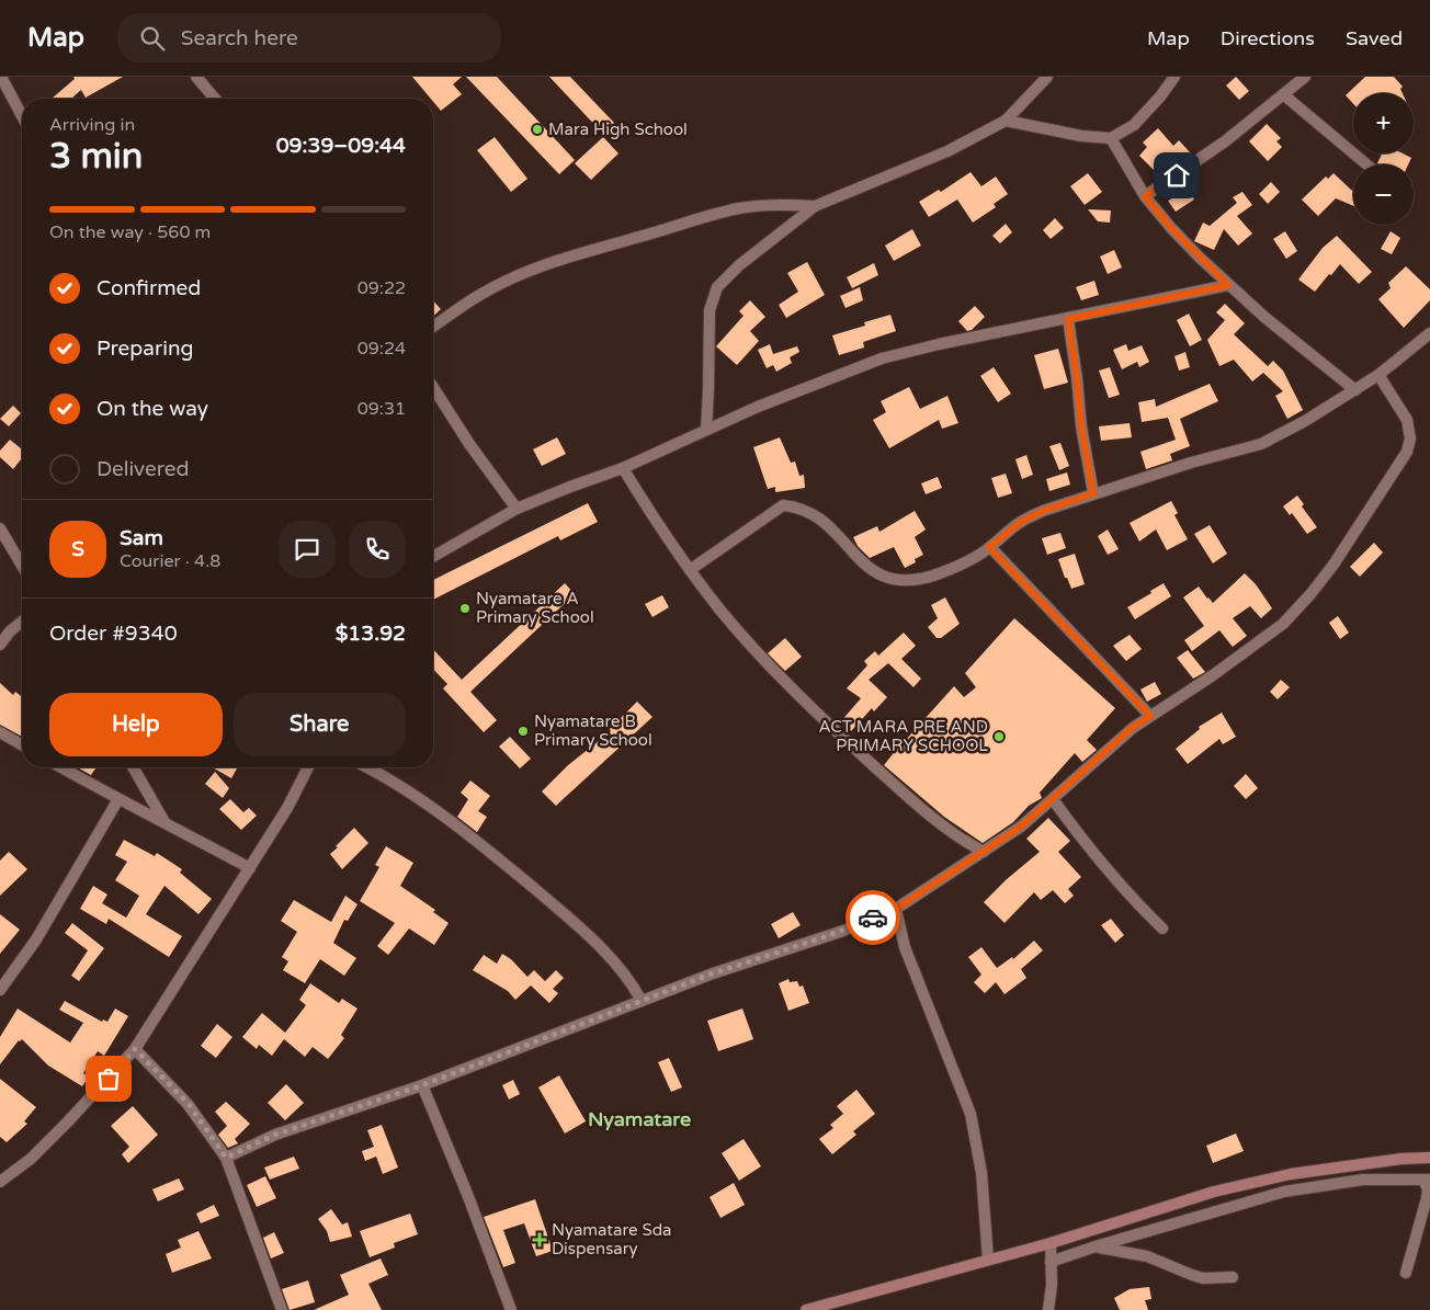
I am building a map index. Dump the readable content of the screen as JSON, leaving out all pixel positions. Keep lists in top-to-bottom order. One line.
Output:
{"districts":["Nyamatare"],"places":{"other":["Mara High School","Nyamatare A Primary School","Nyamatare B Primary School","ACT MARA PRE AND PRIMARY SCHOOL"],"health":["Nyamatare Sda Dispensary"]},"page":{"header":"Map","search":"Search here","nav":["Map","Directions","Saved"],"map_buttons":["+","−"],"heading":["3 min","Arriving in","09:39–09:44"],"panel":["Sam","Courier · 4.8","Order #9340","$13.92"],"bar":"On the way · 560 m","list":[["Confirmed","09:22"],["Preparing","09:24"],["On the way","09:31"],"Delivered"],"round":"S","buttons":["Help","Share"]}}
